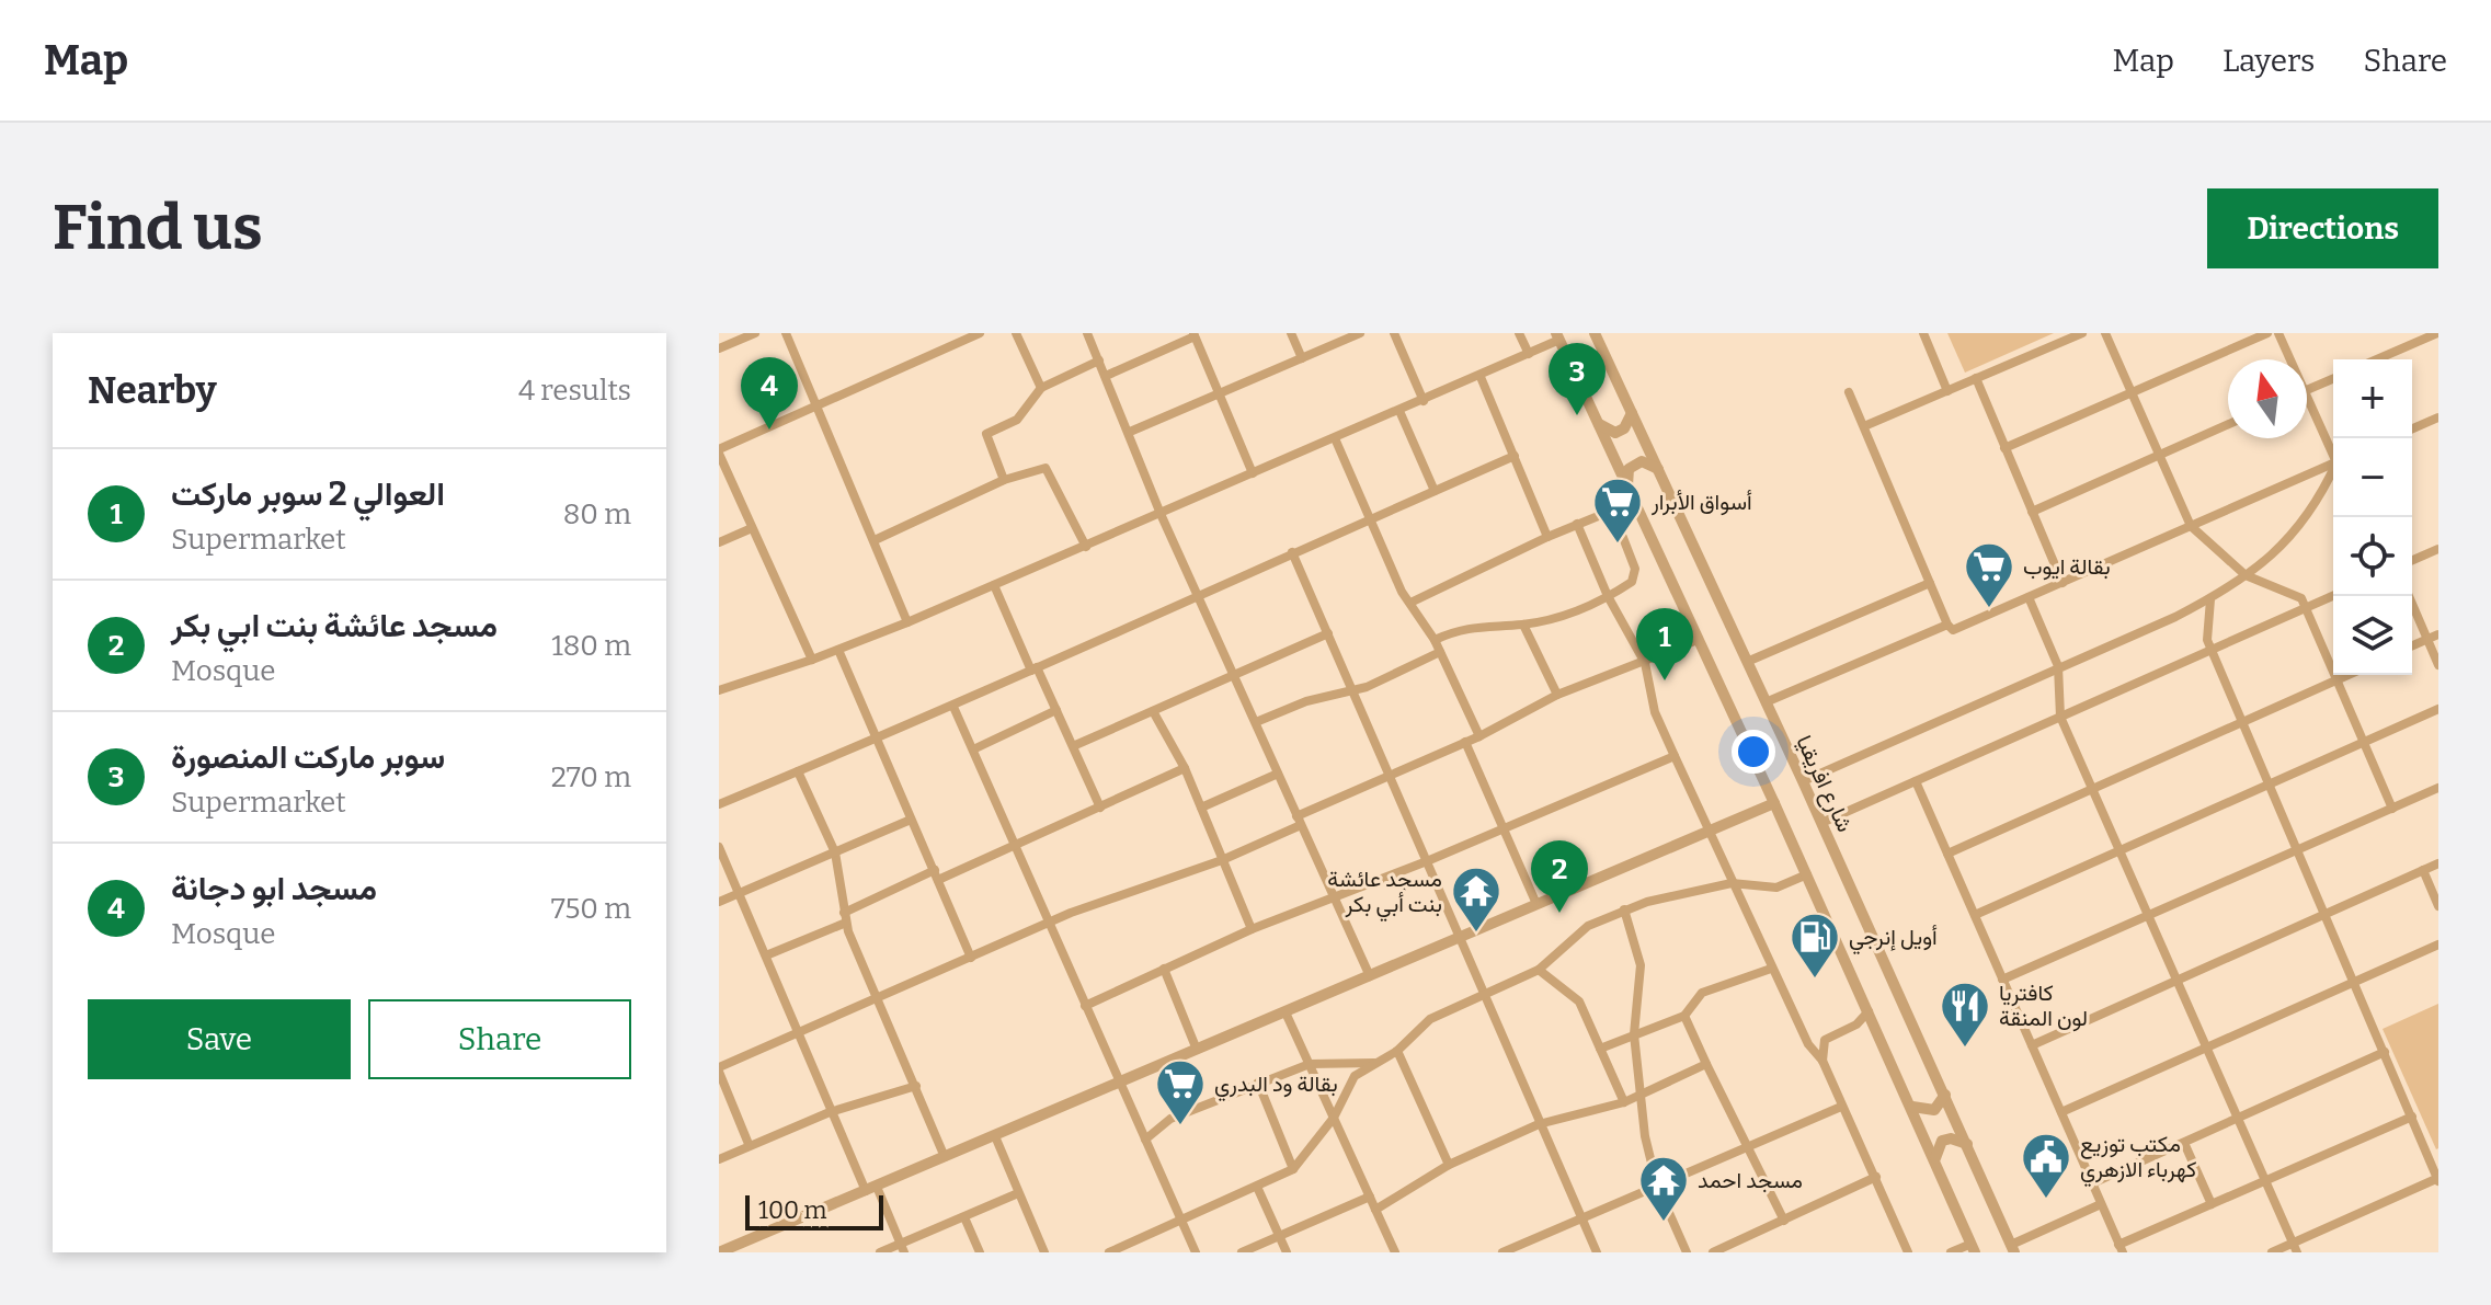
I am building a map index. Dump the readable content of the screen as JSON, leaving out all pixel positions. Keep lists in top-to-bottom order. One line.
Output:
{"streets":{"street":["شارع افريقيا"]},"places":{"supermarket":["أسواق الأبرار","بقالة ايوب","بقالة ود البدري"],"temple":["مسجد عائشة بنت أبي بكر","مسجد احمد"],"fuel station":["أويل إنرجي"],"restaurant":["كافتريا لون المنقة"],"public building":["مكتب توزيع كهرباء الازهري"]},"scale_bar":"100 m","north":"top","page":{"header":"Map","nav":["Map","Layers","Share"],"buttons":["Directions",["Save","Share"]],"title":"Find us","heading":["Nearby","4 results"],"pins":["3","4","1","2"],"map_buttons":["+","−"],"list":[{"mark":"1","name":"العوالي 2 سوبر ماركت","note":"Supermarket","value":"80 m"},{"mark":"2","name":"مسجد عائشة بنت ابي بكر","note":"Mosque","value":"180 m"},{"mark":"3","name":"سوبر ماركت المنصورة","note":"Supermarket","value":"270 m"},{"mark":"4","name":"مسجد ابو دجانة","note":"Mosque","value":"750 m"}],"scale":"100 m"}}
